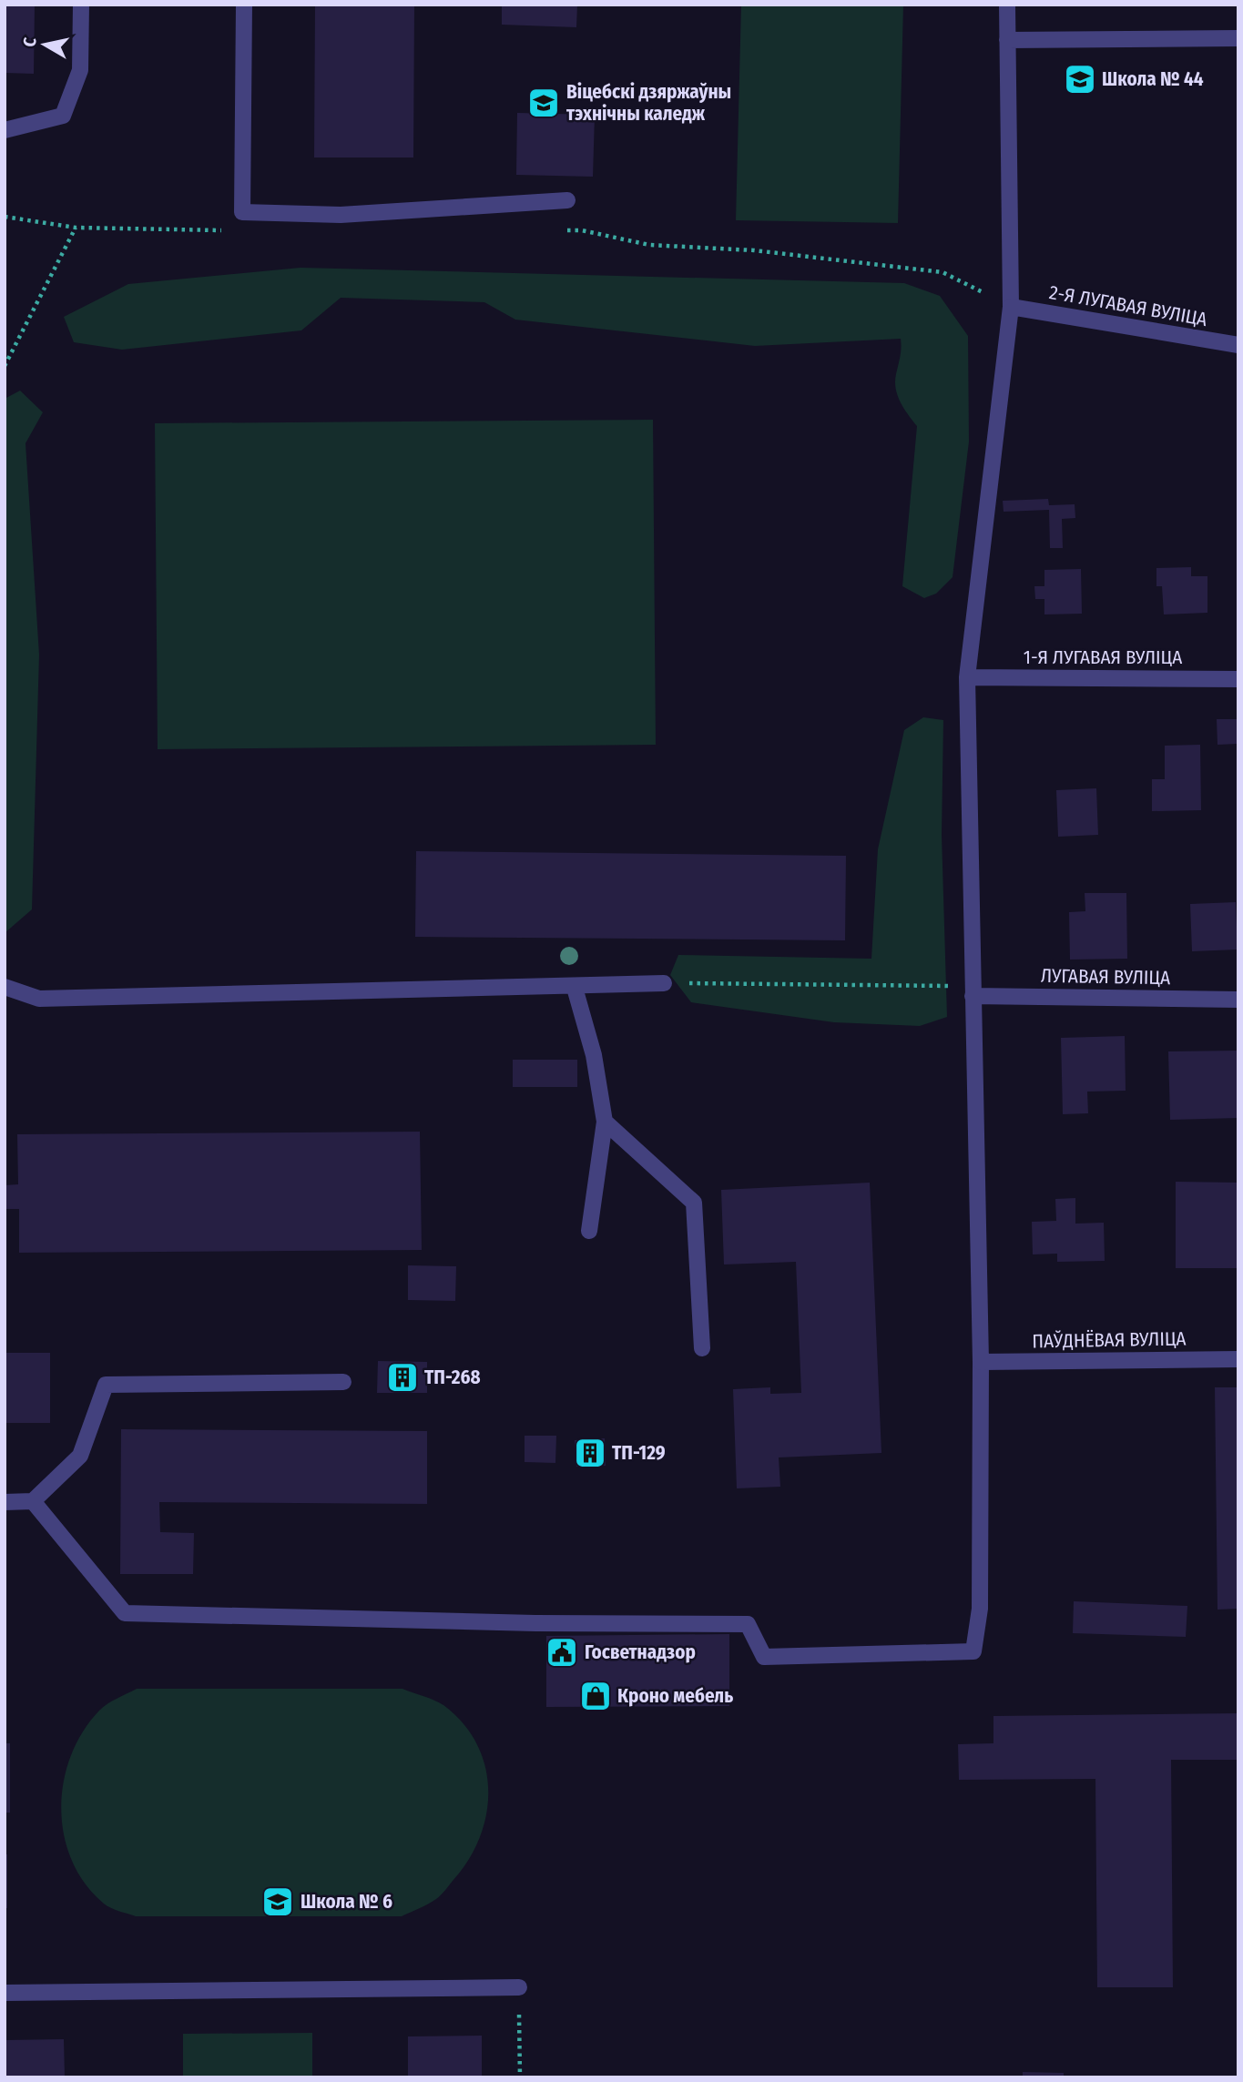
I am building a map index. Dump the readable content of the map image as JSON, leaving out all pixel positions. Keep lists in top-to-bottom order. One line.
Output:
{"streets":{"street":["2-Я ЛУГАВАЯ ВУЛІЦА","1-Я ЛУГАВАЯ ВУЛІЦА","ЛУГАВАЯ ВУЛІЦА","ПАЎДНЁВАЯ ВУЛІЦА"]},"places":{"school or university":["Школа № 44","Віцебскі дзяржаўны тэхнічны каледж","Школа № 6"],"building":["ТП-268","ТП-129"],"public building":["Госветнадзор"],"shop":["Кроно мебель"]},"north":"left"}
